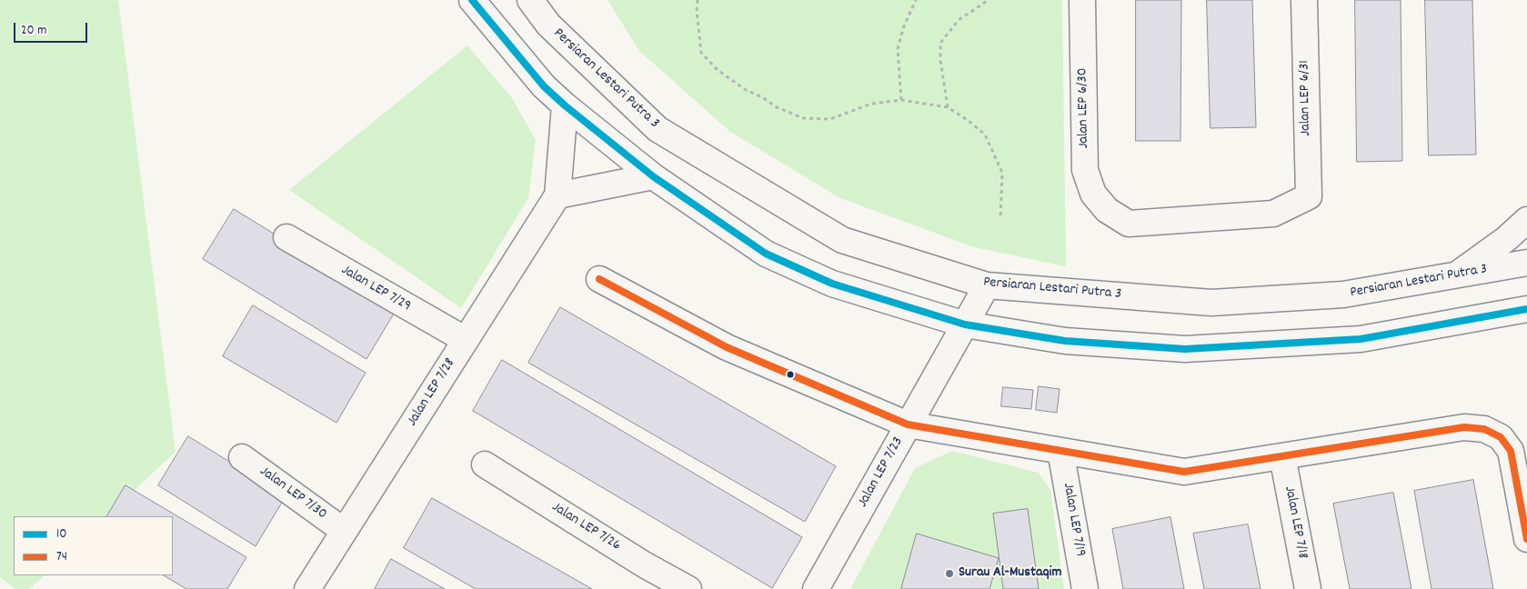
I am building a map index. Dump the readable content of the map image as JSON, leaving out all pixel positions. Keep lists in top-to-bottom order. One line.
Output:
{"streets":{"street":["Persiaran Lestari Putra 3","Jalan LEP 6/31","Jalan LEP 6/30","Jalan LEP 7/29","Jalan LEP 7/28","Jalan LEP 7/23","Jalan LEP 7/30","Jalan LEP 7/19","Jalan LEP 7/18","Jalan LEP 7/26"]},"crossings":[["Persiaran Lestari Putra 3","Jalan LEP 7/23"],["Jalan LEP 6/31","Jalan LEP 6/30"],["Jalan LEP 7/29","Jalan LEP 7/28"],["Jalan LEP 7/28","Jalan LEP 7/30"]],"places":["Surau Al-Mustaqim"],"lines":["transit line 10","transit line 74"],"legend":["10","74"],"scale_bar":"20 m"}
